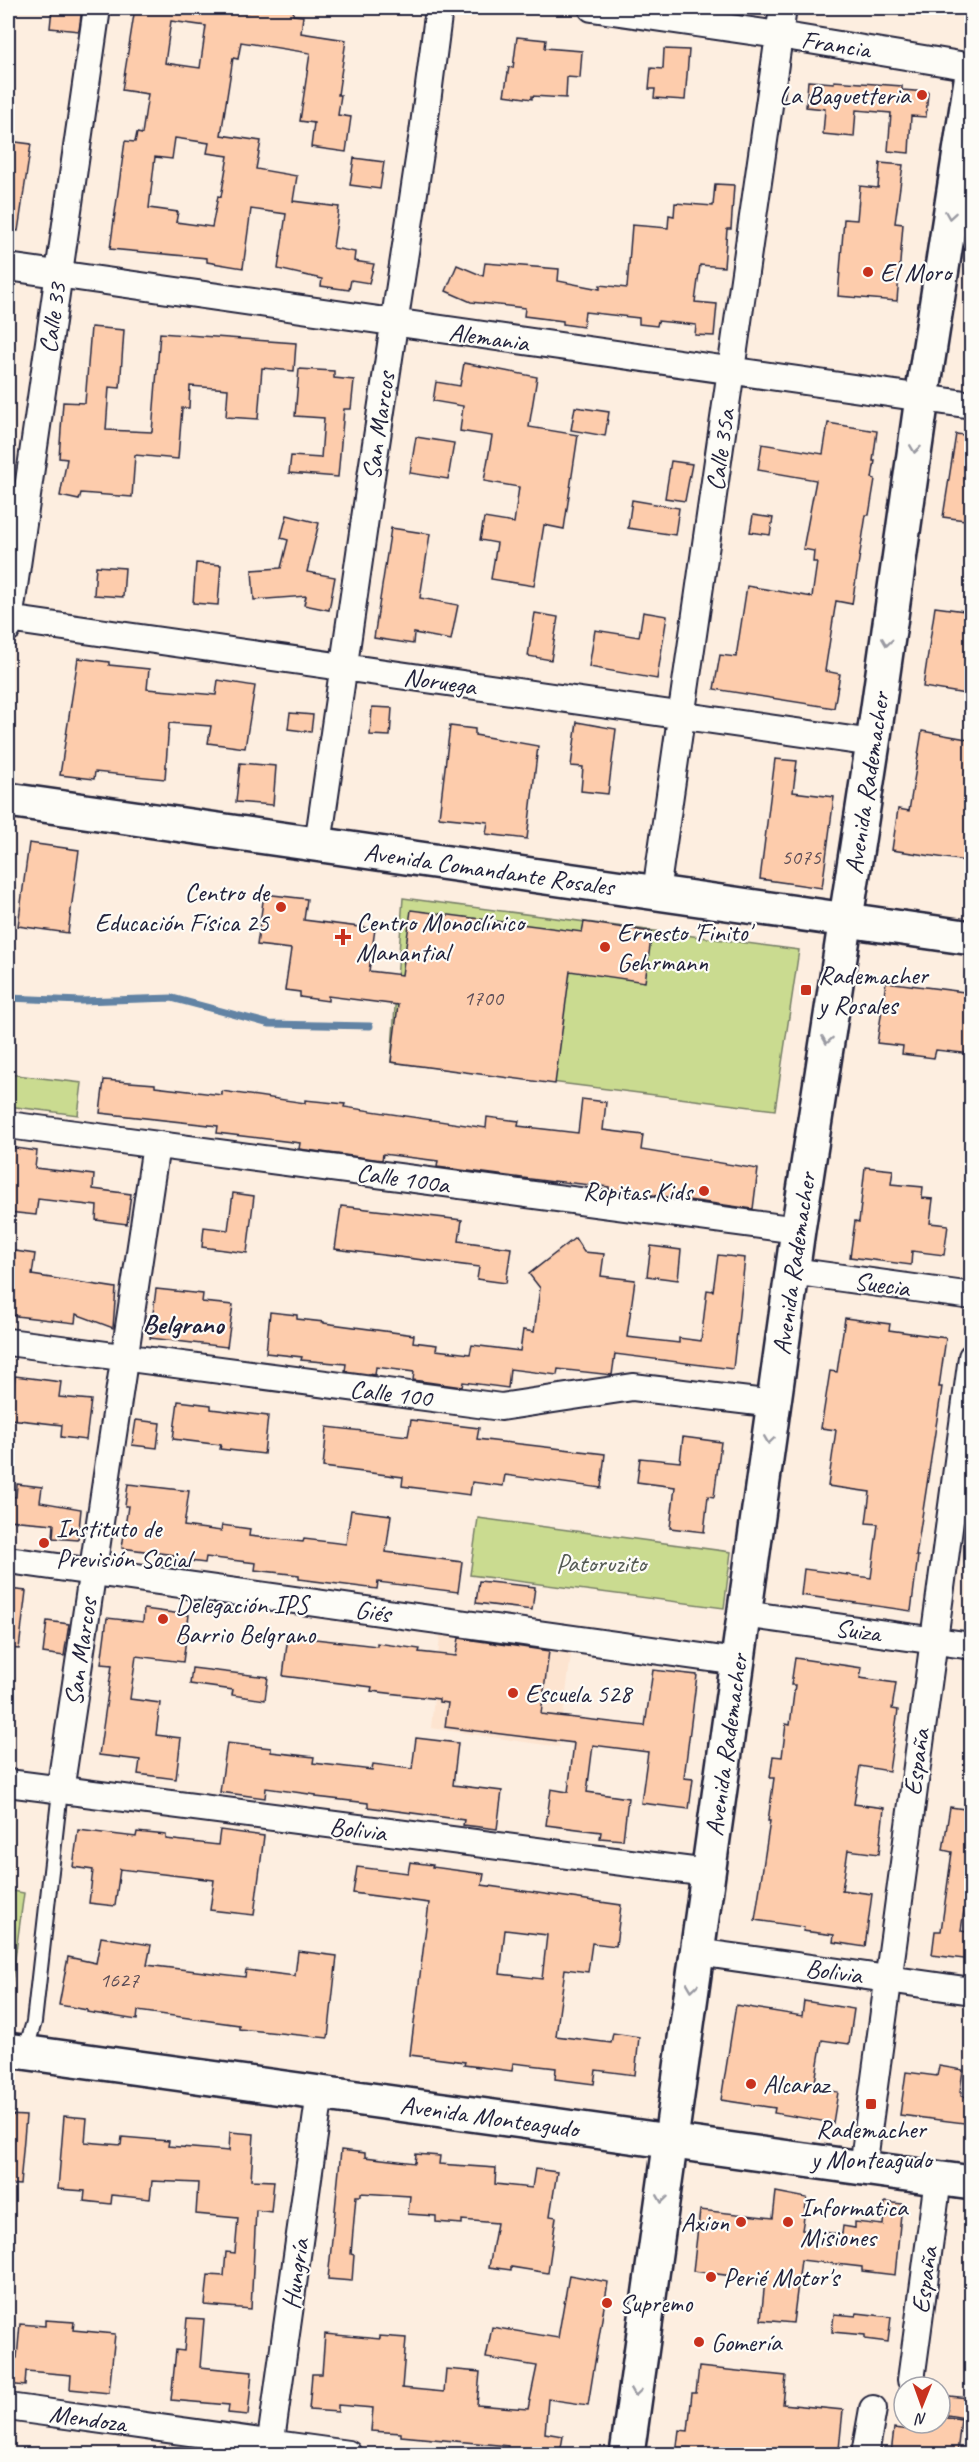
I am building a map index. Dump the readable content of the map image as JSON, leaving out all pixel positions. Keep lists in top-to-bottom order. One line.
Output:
{"streets":{"main road":["Avenida Rademacher","Avenida Comandante Rosales","Avenida Monteagudo"],"street":["Francia","Calle 33","Alemania","San Marcos","Calle 35a","Noruega","Calle 100a","Suecia","Calle 100","Giés","Suiza","España","Bolivia","Hungría","Mendoza"]},"crossings":[["Francia","Calle 35a"],["Calle 33","Alemania"],["Calle 33","Noruega"],["Alemania","San Marcos"],["Alemania","Calle 35a"],["Alemania","Avenida Rademacher"],["San Marcos","Noruega"],["San Marcos","Avenida Comandante Rosales"],["San Marcos","Calle 100a"],["San Marcos","Calle 100"],["San Marcos","Giés"],["San Marcos","Bolivia"],["San Marcos","Avenida Monteagudo"],["Calle 35a","Noruega"],["Calle 35a","Avenida Comandante Rosales"],["Noruega","Avenida Rademacher"],["Avenida Rademacher","Avenida Comandante Rosales"],["Avenida Rademacher","Calle 100a"],["Avenida Rademacher","Suecia"],["Avenida Rademacher","Calle 100"],["Avenida Rademacher","Giés"],["Avenida Rademacher","Suiza"],["Avenida Rademacher","Bolivia"],["Avenida Rademacher","Avenida Monteagudo"],["Suiza","España"],["España","Bolivia"],["España","Avenida Monteagudo"],["Avenida Monteagudo","Hungría"],["Hungría","Mendoza"]],"one_way":["Avenida Rademacher"],"districts":["Belgrano"],"parks":["Patoruzito"],"places":{"other":["La Baguetteria","El Moro","Centro de Educación Física 25","Ernesto 'Finito' Gehrmann","Ropitas Kids","Instituto de Previsión Social","Delegación IPS Barrio Belgrano","Escuela 528","Alcaraz","Axion","Informatica Misiones","Perié Motor's","Supremo","Gomería"],"health":["Centro Monoclínico Manantial"],"transit":["Rademacher y Rosales","Rademacher y Monteagudo"]},"house_numbers":["5075","1700","1627"],"north":"bottom"}
